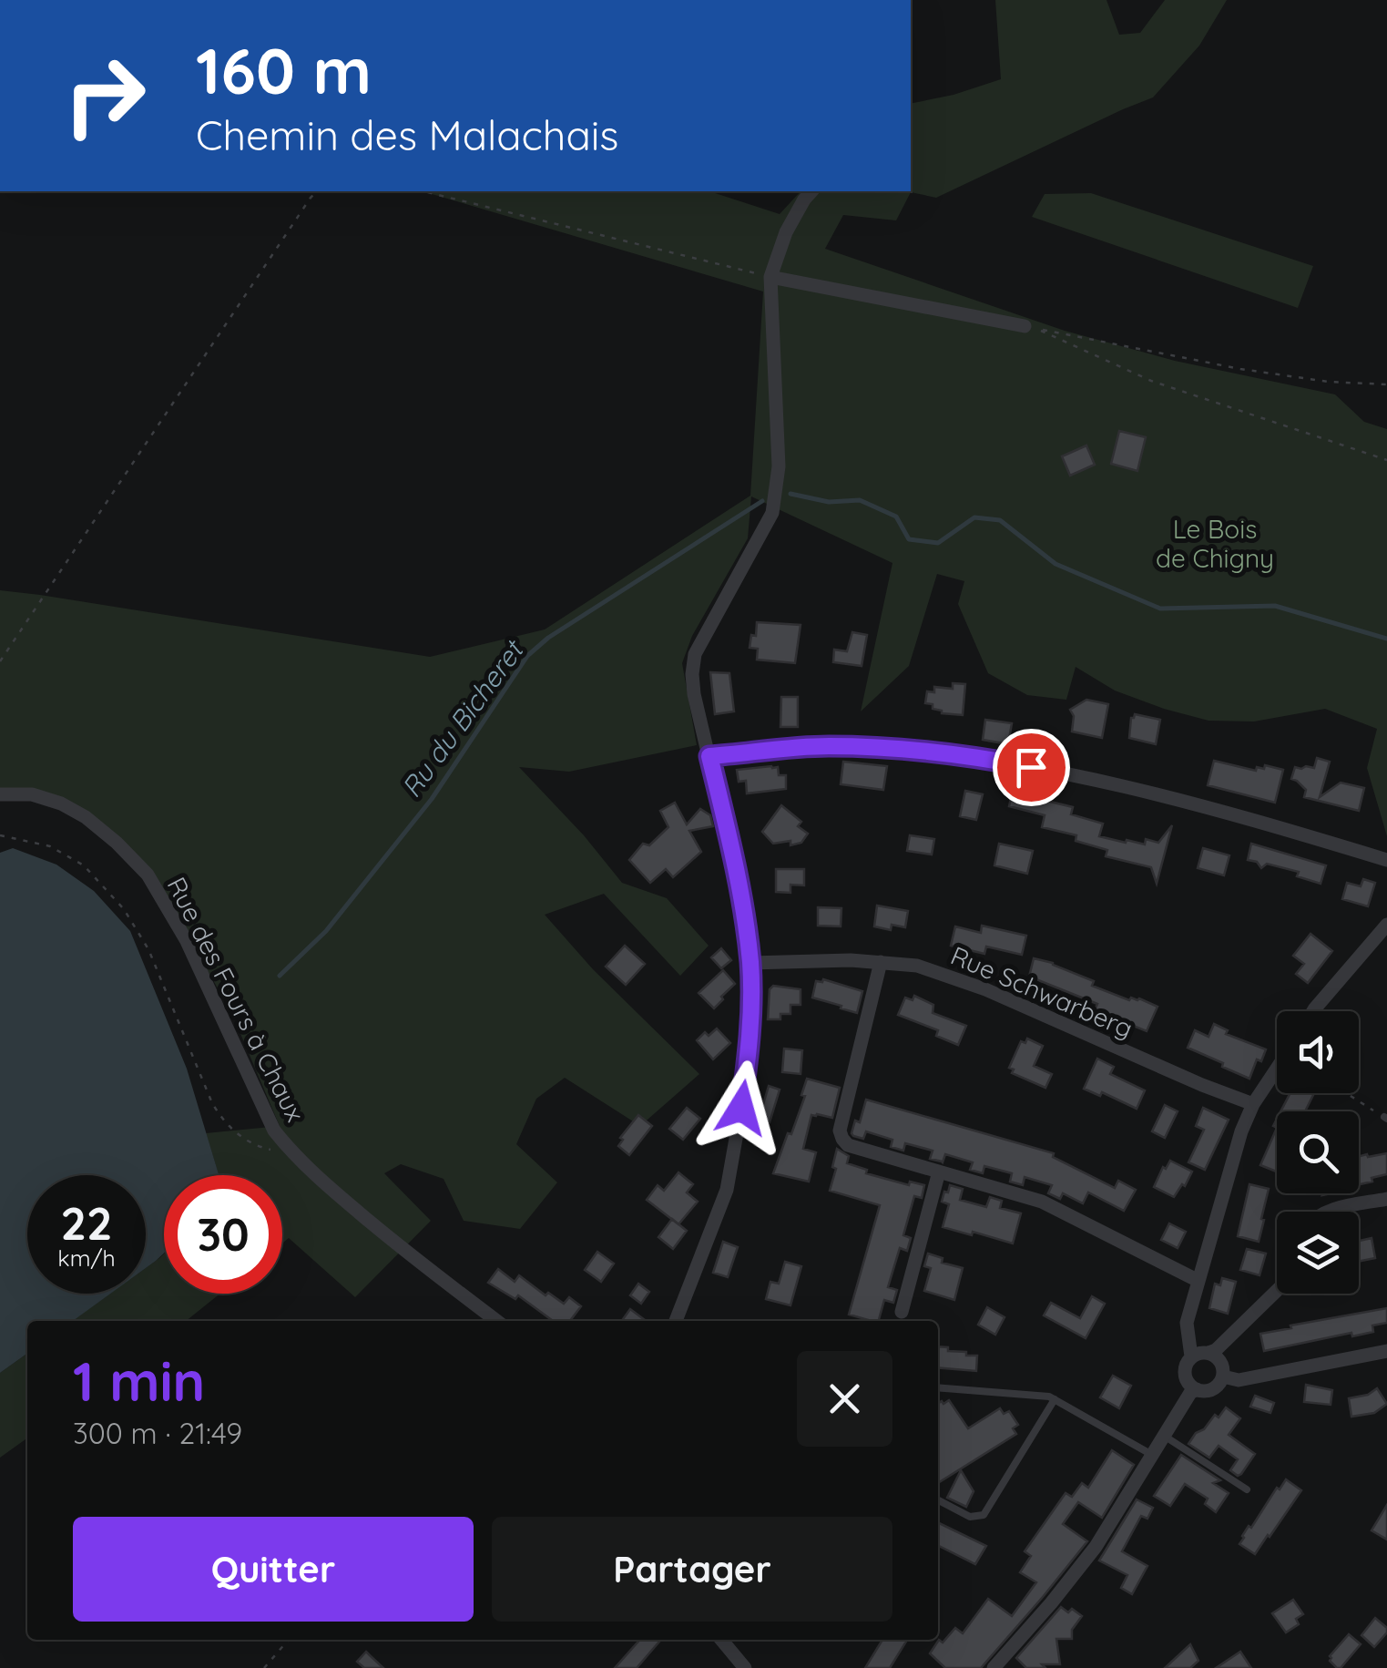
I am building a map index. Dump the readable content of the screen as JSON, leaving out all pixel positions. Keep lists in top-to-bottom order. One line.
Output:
{"streets":{"street":["Rue Schwarberg","Rue des Fours à Chaux"]},"water":["Ru du Bicheret"],"parks":["Le Bois de Chigny"],"page":{"turn":["160 m","Chemin des Malachais"],"speed":"22 km/h","limit":"30","heading":["1 min","300 m · 21:49"],"buttons":["Quitter","Partager"]}}
